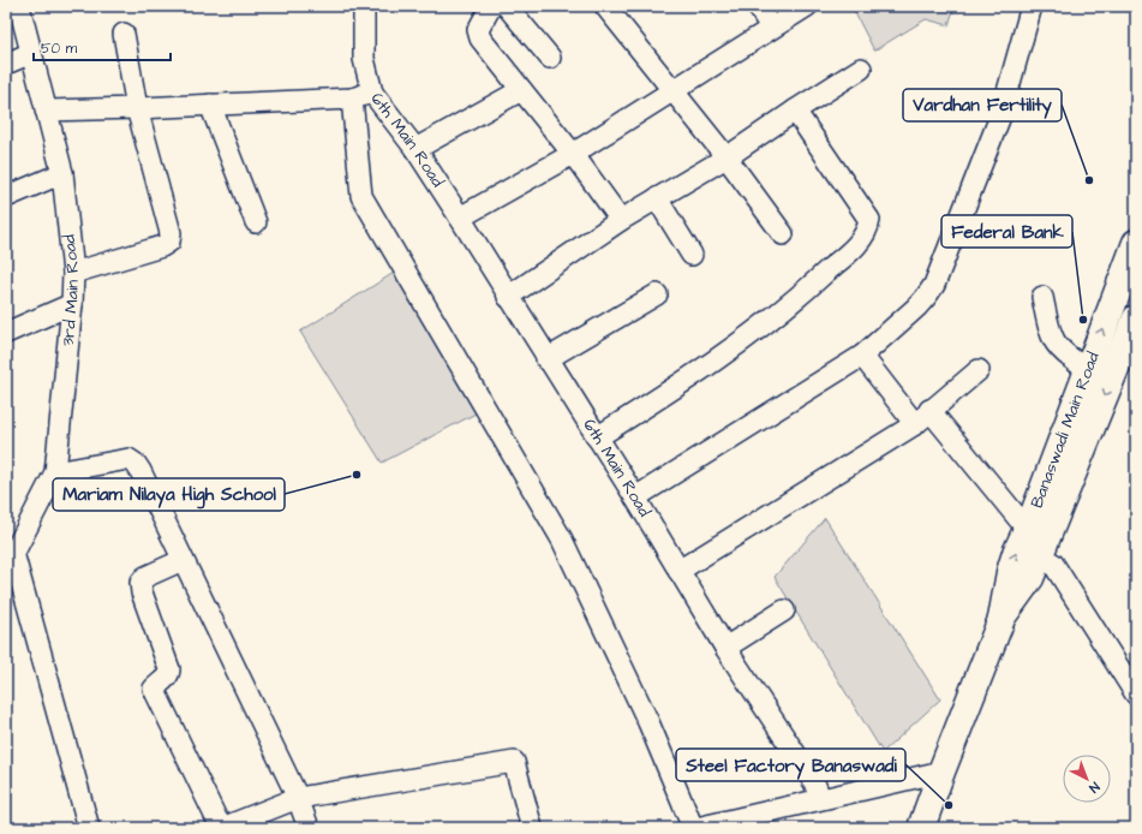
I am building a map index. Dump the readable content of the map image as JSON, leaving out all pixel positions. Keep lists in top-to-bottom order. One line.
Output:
{"streets":{"main road":["Banaswadi Main Road"],"street":["6th Main Road","3rd Main Road"]},"places":["Vardhan Fertility","Federal Bank","Mariam Nilaya High School","Steel Factory Banaswadi"],"scale_bar":"50 m","north":"bottom right"}
